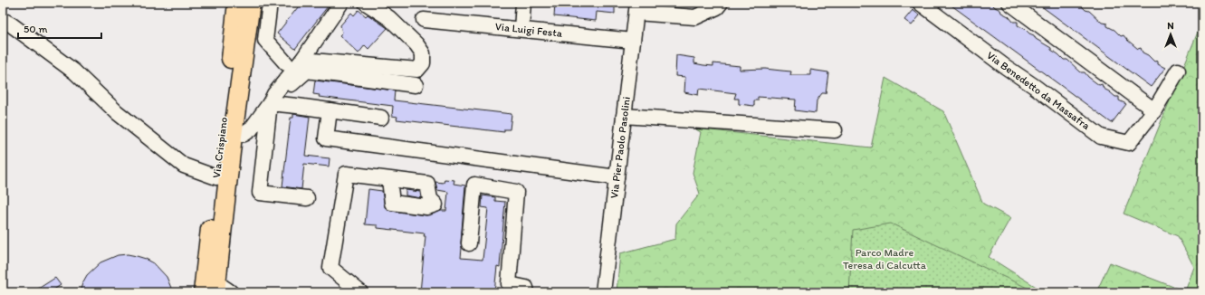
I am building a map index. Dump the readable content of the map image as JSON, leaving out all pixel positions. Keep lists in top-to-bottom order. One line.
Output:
{"streets":{"main road":["Via Crispiano"],"street":["Via Luigi Festa","Via Benedetto da Massafra","Via Pier Paolo Pasolini"]},"crossings":[["Via Luigi Festa","Via Pier Paolo Pasolini"]],"parks":["Parco Madre Teresa di Calcutta"],"scale_bar":"50 m","north":"top"}
